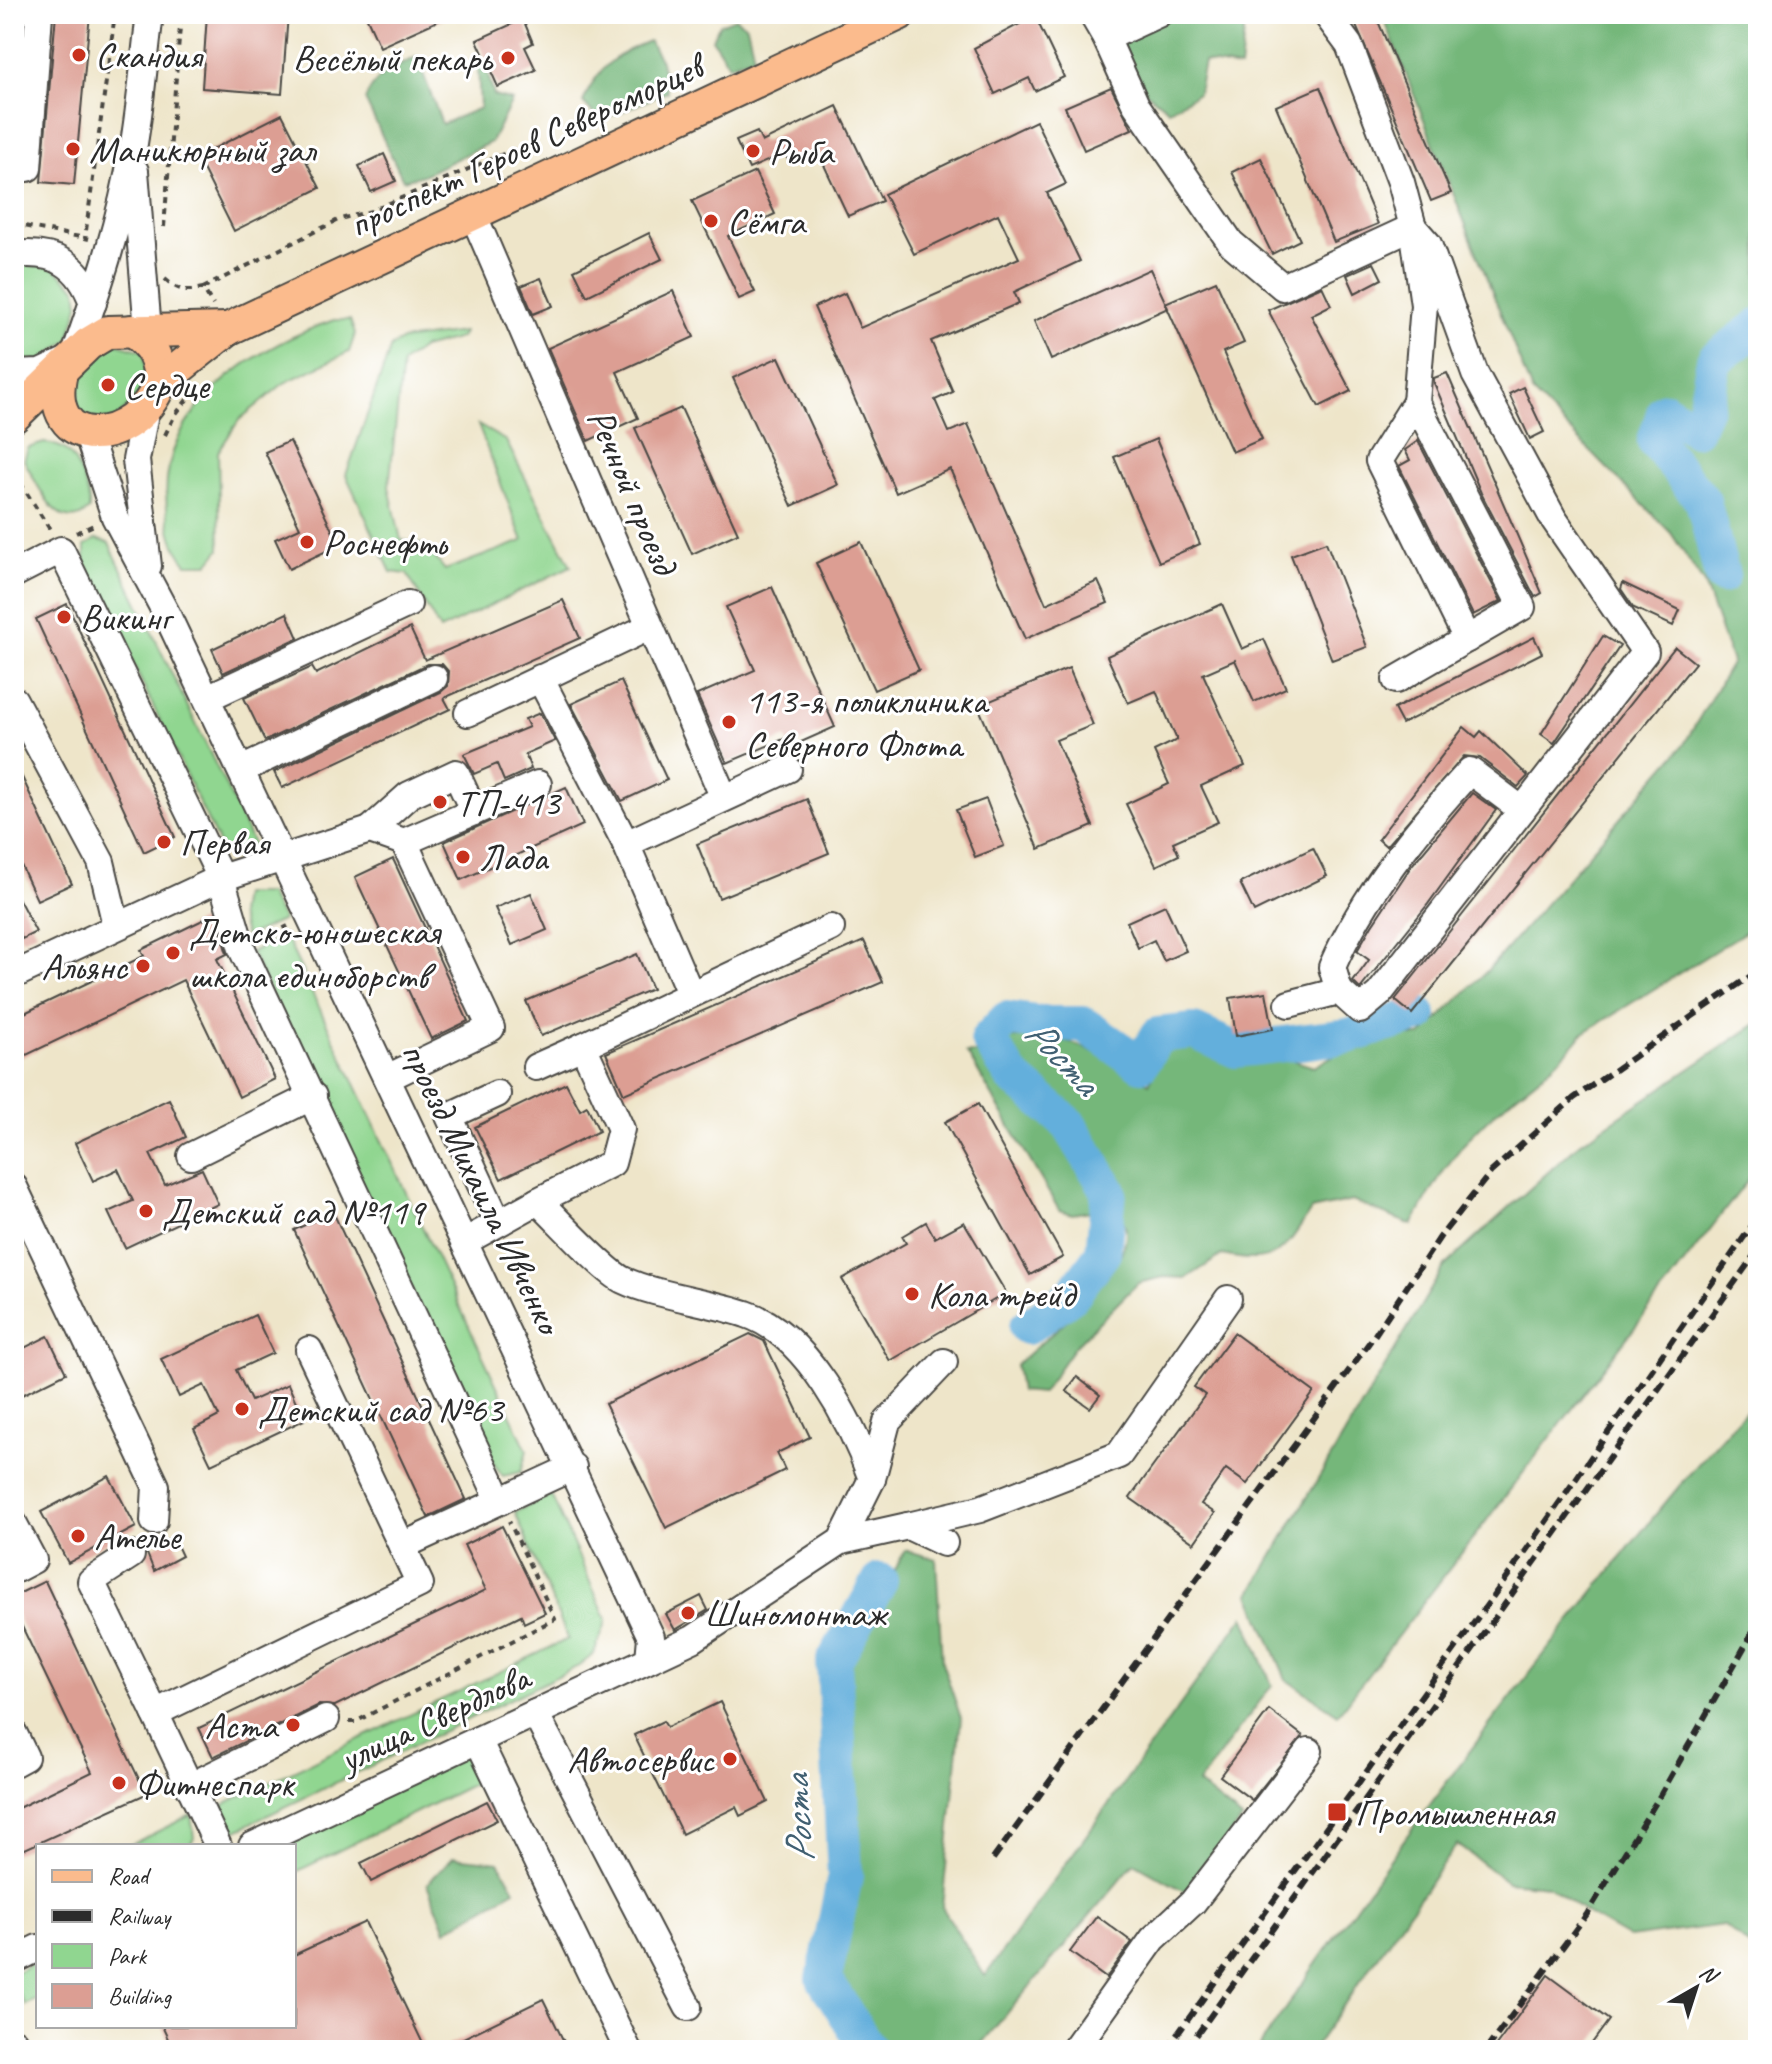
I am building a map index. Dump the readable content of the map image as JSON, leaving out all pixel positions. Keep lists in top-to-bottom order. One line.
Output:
{"streets":{"main road":["проспект Героев Североморцев"],"street":["Речной проезд","проезд Михаила Ивченко","улица Свердлова"]},"crossings":[["проспект Героев Североморцев","Речной проезд"],["проспект Героев Североморцев","проезд Михаила Ивченко"],["проезд Михаила Ивченко","улица Свердлова"]],"water":["Роста"],"places":{"other":["Скандия","Весёлый пекарь","Маникюрный зал","Рыба","Сёмга","Сердце","Роснефть","Викинг","113-я поликлиника Северного Флота","ТП-413","Первая","Лада","Детско-юношеская школа единоборств","Альянс","Детский сад №119","Кола трейд","Детский сад №63","Ателье","Шиномонтаж","Аста","Автосервис","Фитнеспарк"],"transit":["Промышленная"]},"legend":["Road","Railway","Park","Building"],"north":"top right"}
